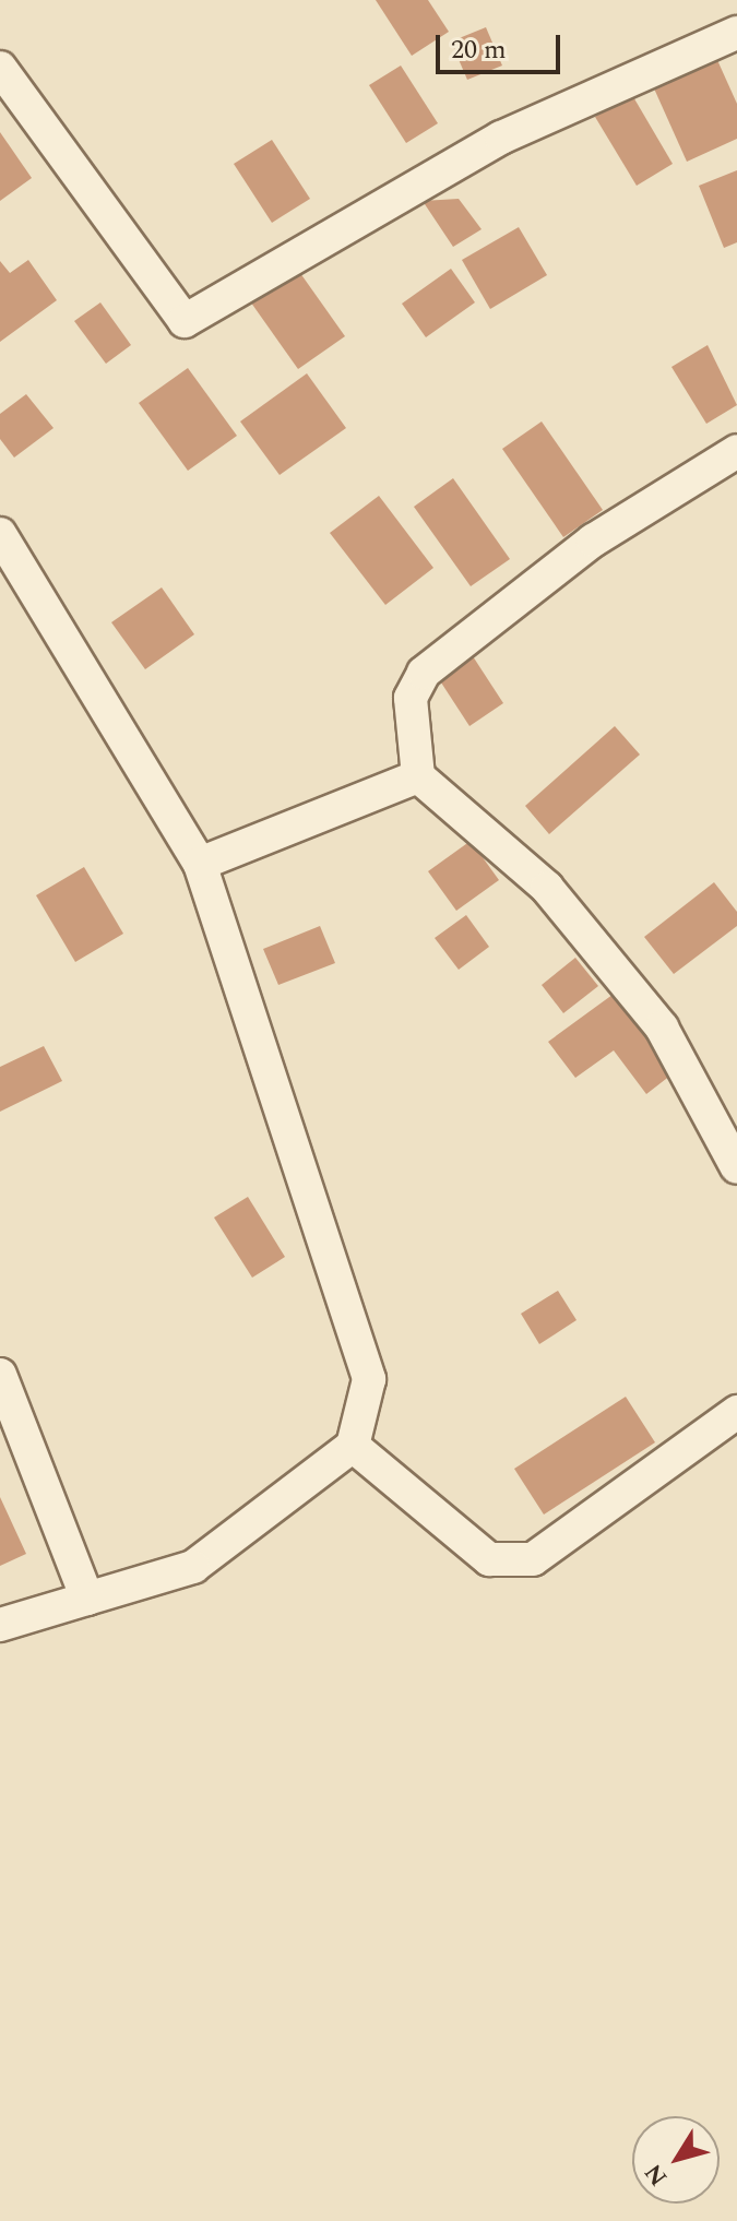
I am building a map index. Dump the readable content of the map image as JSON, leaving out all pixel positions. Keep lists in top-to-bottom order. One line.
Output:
{"scale_bar":"20 m","north":"bottom left"}
